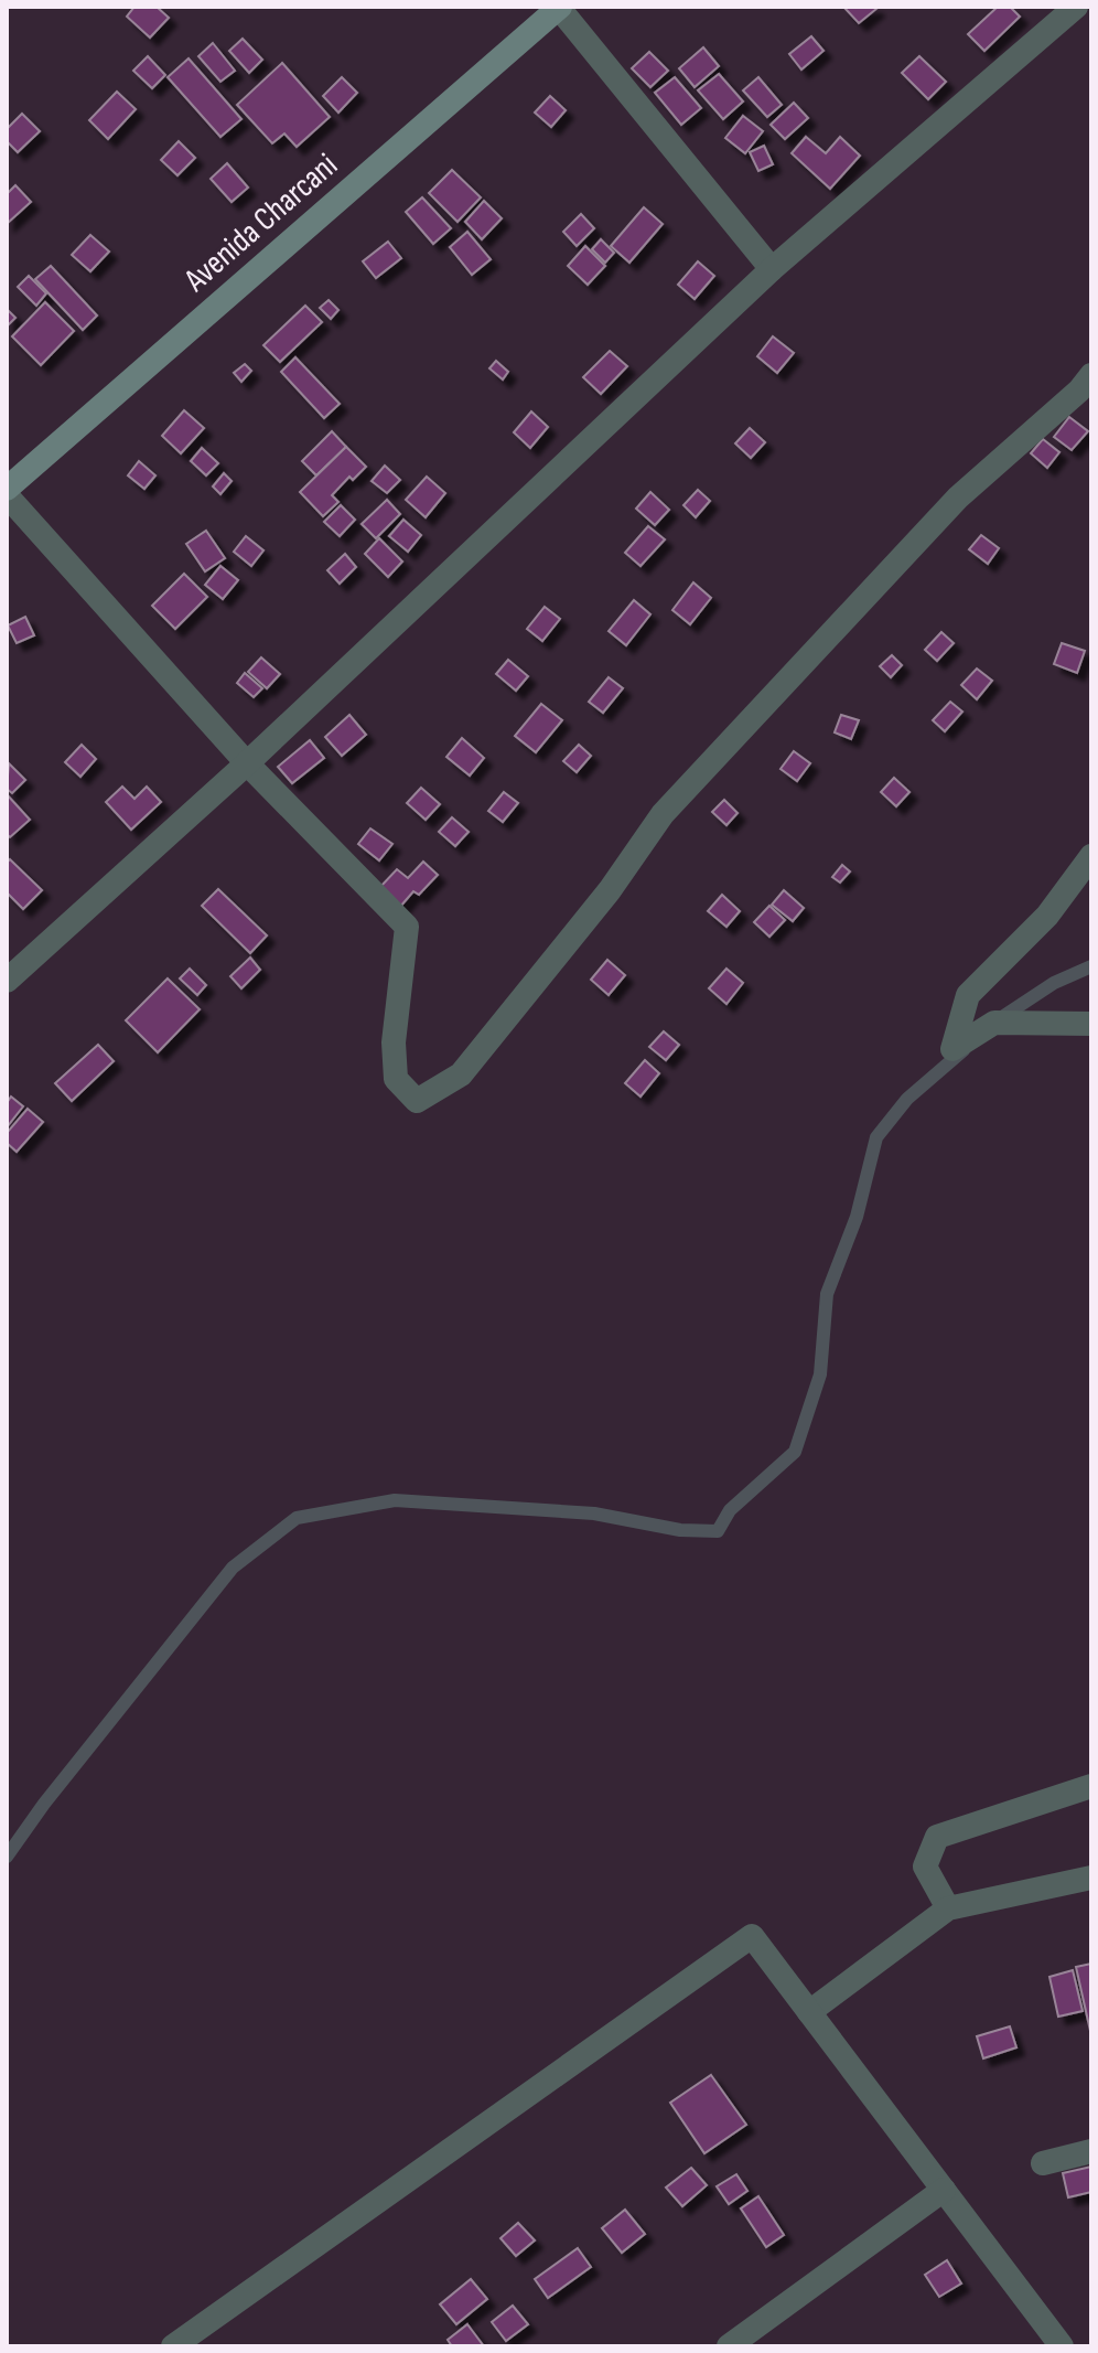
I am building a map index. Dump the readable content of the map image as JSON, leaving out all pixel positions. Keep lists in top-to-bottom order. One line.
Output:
{"streets":{"main road":["Avenida Charcani"]}}
